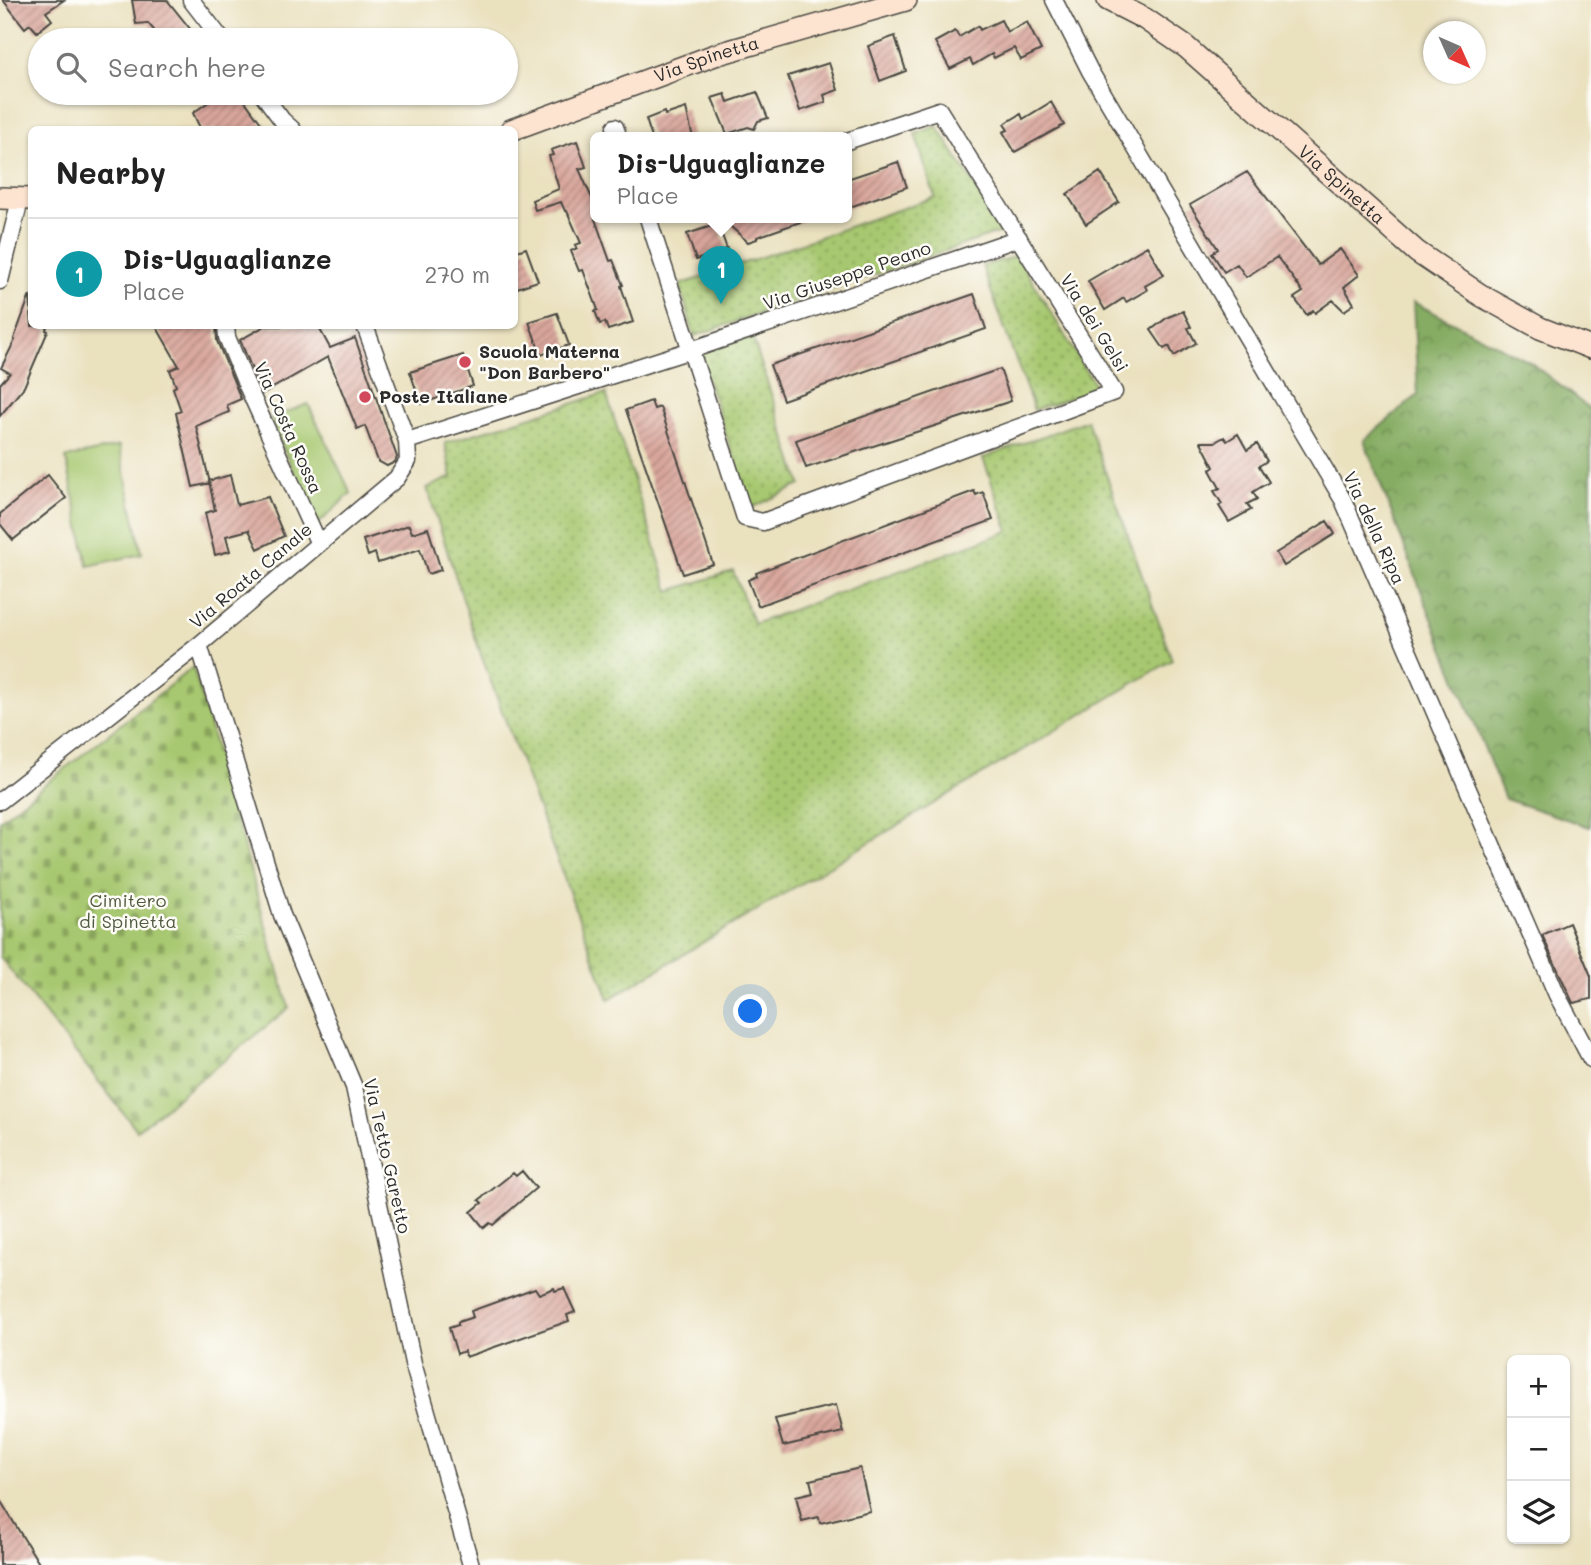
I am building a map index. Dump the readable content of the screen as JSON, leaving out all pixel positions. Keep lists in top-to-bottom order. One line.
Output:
{"streets":{"main road":["Via Spinetta"],"street":["Via Giuseppe Peano","Via dei Gelsi","Via Costa Rossa","Via della Ripa","Via Roata Canale","Via Tetto Garetto"]},"crossings":[["Via Giuseppe Peano","Via dei Gelsi"],["Via Giuseppe Peano","Via Roata Canale"],["Via Costa Rossa","Via Roata Canale"],["Via Roata Canale","Via Tetto Garetto"]],"parks":["Cimitero di Spinetta"],"places":["Scuola Materna \"Don Barbero\"","Poste Italiane"],"north":"bottom right","page":{"search":"Search here","heading":"Nearby","popup":["Dis-Uguaglianze","Place"],"list":[{"mark":"1","name":"Dis-Uguaglianze","note":"Place","value":"270 m"}],"pins":"1","map_buttons":["+","−"]}}
